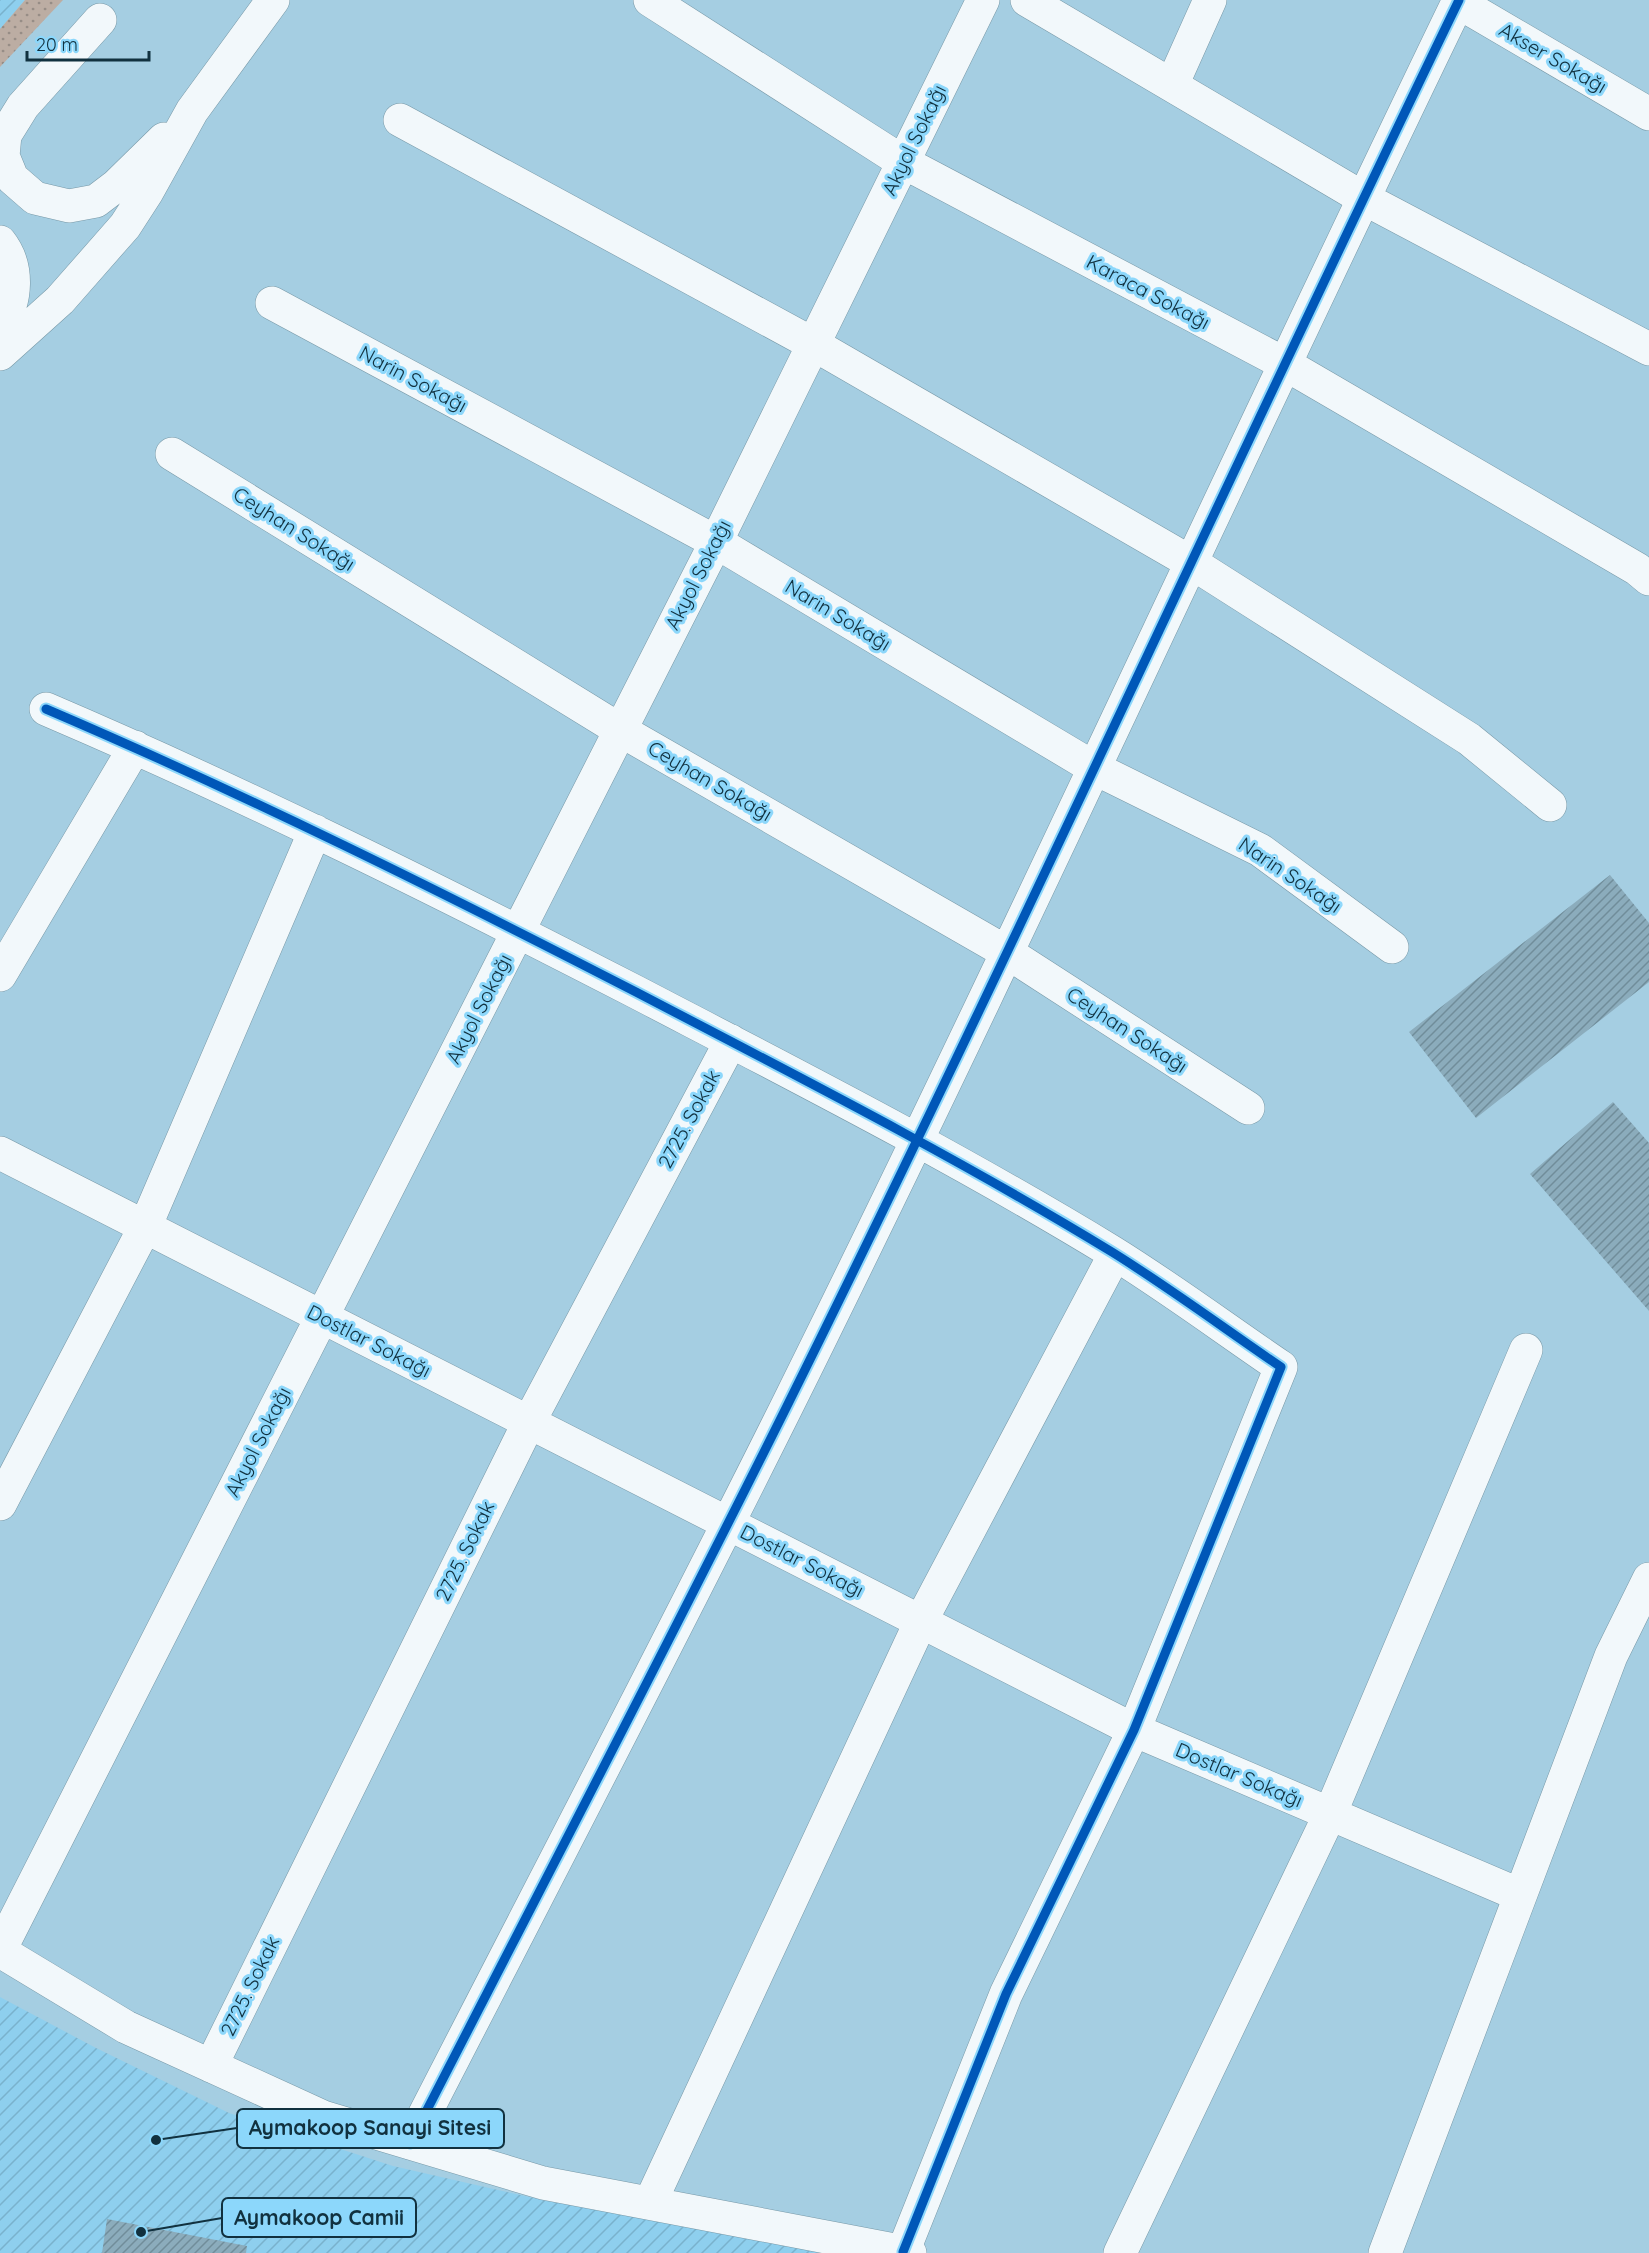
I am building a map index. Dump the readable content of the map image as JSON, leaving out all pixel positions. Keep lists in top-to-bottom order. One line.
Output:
{"streets":{"street":["Akser Sokağı","Akyol Sokağı","Karaca Sokağı","Narin Sokağı","Ceyhan Sokağı","2725. Sokak","Dostlar Sokağı"]},"crossings":[["Akyol Sokağı","Karaca Sokağı"],["Akyol Sokağı","Narin Sokağı"],["Akyol Sokağı","Ceyhan Sokağı"],["Akyol Sokağı","Dostlar Sokağı"],["2725. Sokak","Dostlar Sokağı"]],"places":["Aymakoop Sanayi Sitesi","Aymakoop Camii"],"scale_bar":"20 m"}
